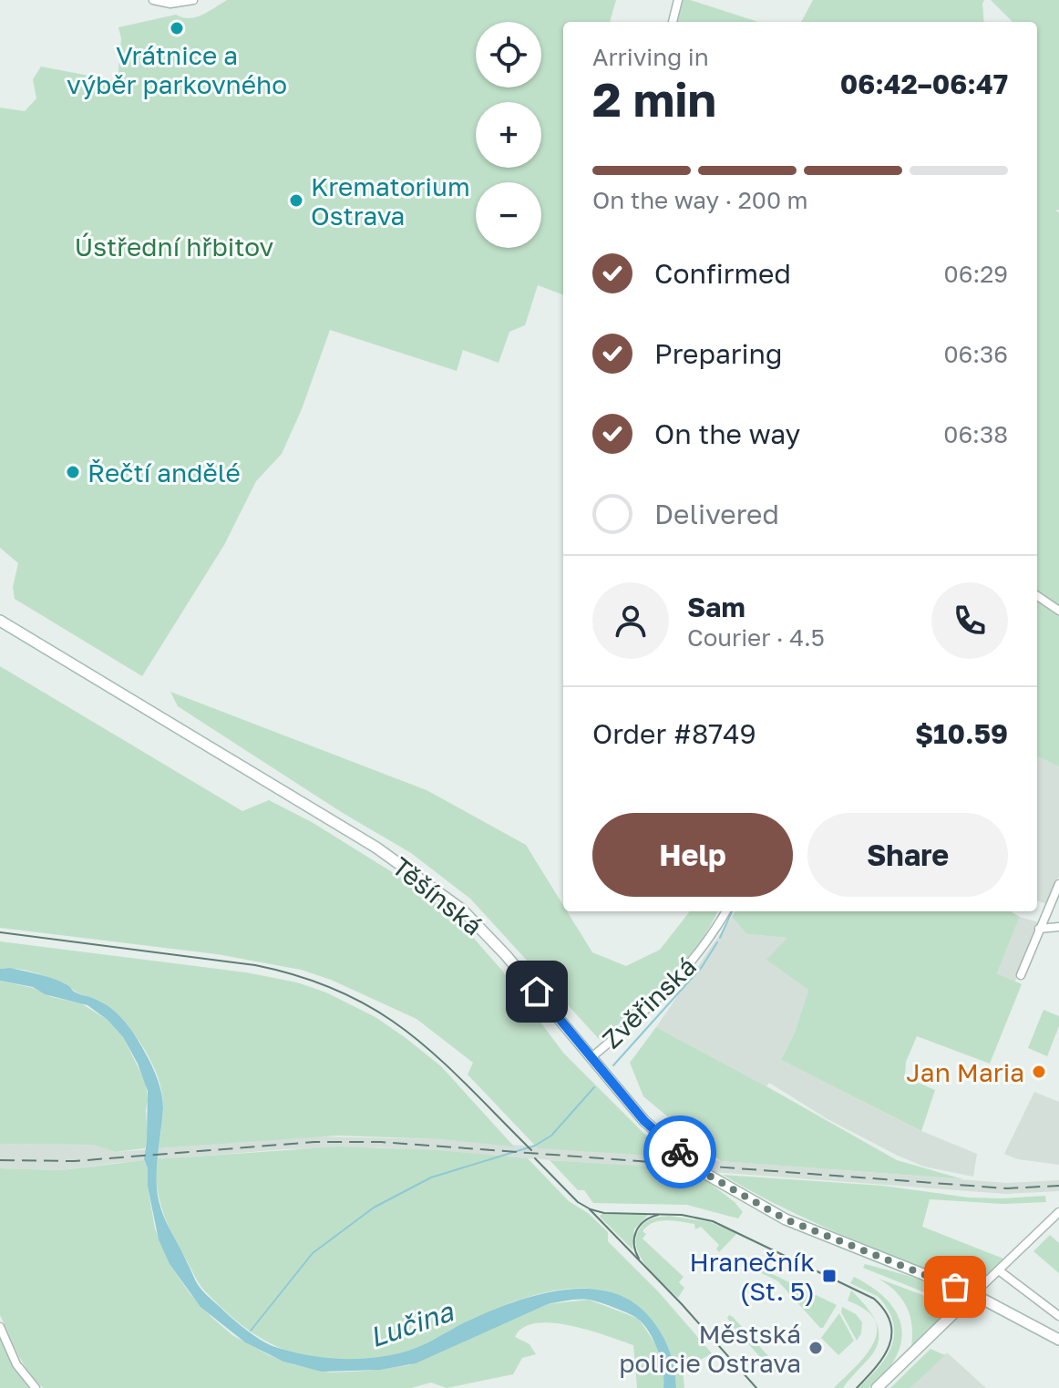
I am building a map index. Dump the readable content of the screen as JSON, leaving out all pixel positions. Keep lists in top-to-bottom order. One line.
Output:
{"streets":{"main road":["Těšínská"],"street":["Zvěřinská"]},"crossings":[["Těšínská","Zvěřinská"]],"water":["Lučina"],"parks":["Ústřední hřbitov"],"places":{"other":["Vrátnice a výběr parkovného","Krematorium Ostrava","Řečtí andělé","Jan Maria","Městská policie Ostrava"],"transit":["Hranečník (St. 5)"]},"page":{"map_buttons":["+","−"],"heading":["2 min","Arriving in","06:42–06:47"],"panel":["Sam","Courier · 4.5","Order #8749","$10.59"],"bar":"On the way · 200 m","list":[["Confirmed","06:29"],["Preparing","06:36"],["On the way","06:38"],"Delivered"],"buttons":["Help","Share"]}}
